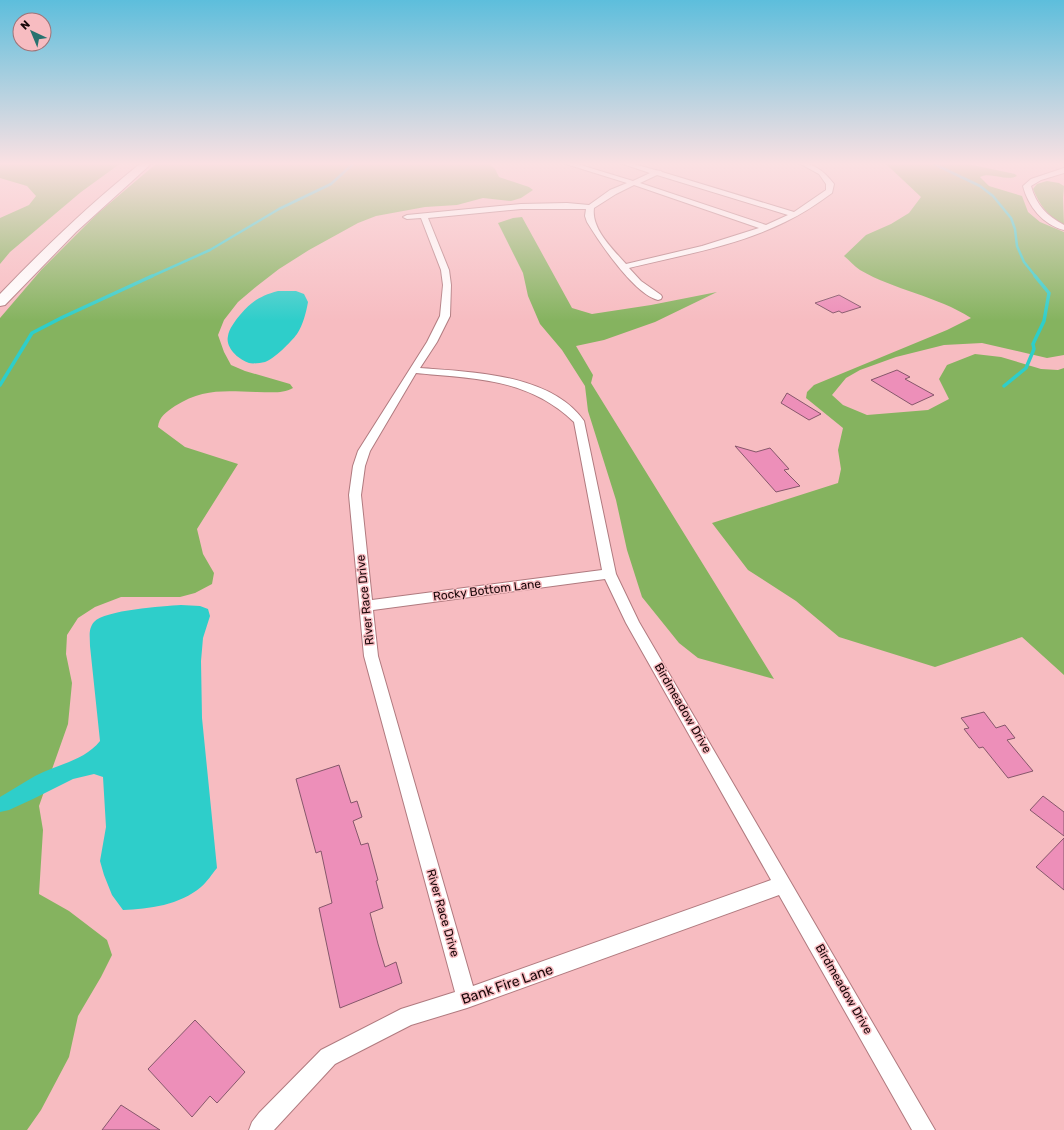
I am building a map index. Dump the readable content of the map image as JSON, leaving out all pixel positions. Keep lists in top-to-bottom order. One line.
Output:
{"streets":{"street":["Rocky Bottom Lane","River Race Drive","Birdmeadow Drive","Bank Fire Lane"]},"crossings":[["Rocky Bottom Lane","River Race Drive"],["Rocky Bottom Lane","Birdmeadow Drive"],["River Race Drive","Birdmeadow Drive"],["River Race Drive","Bank Fire Lane"],["Birdmeadow Drive","Bank Fire Lane"]],"north":"top left"}
